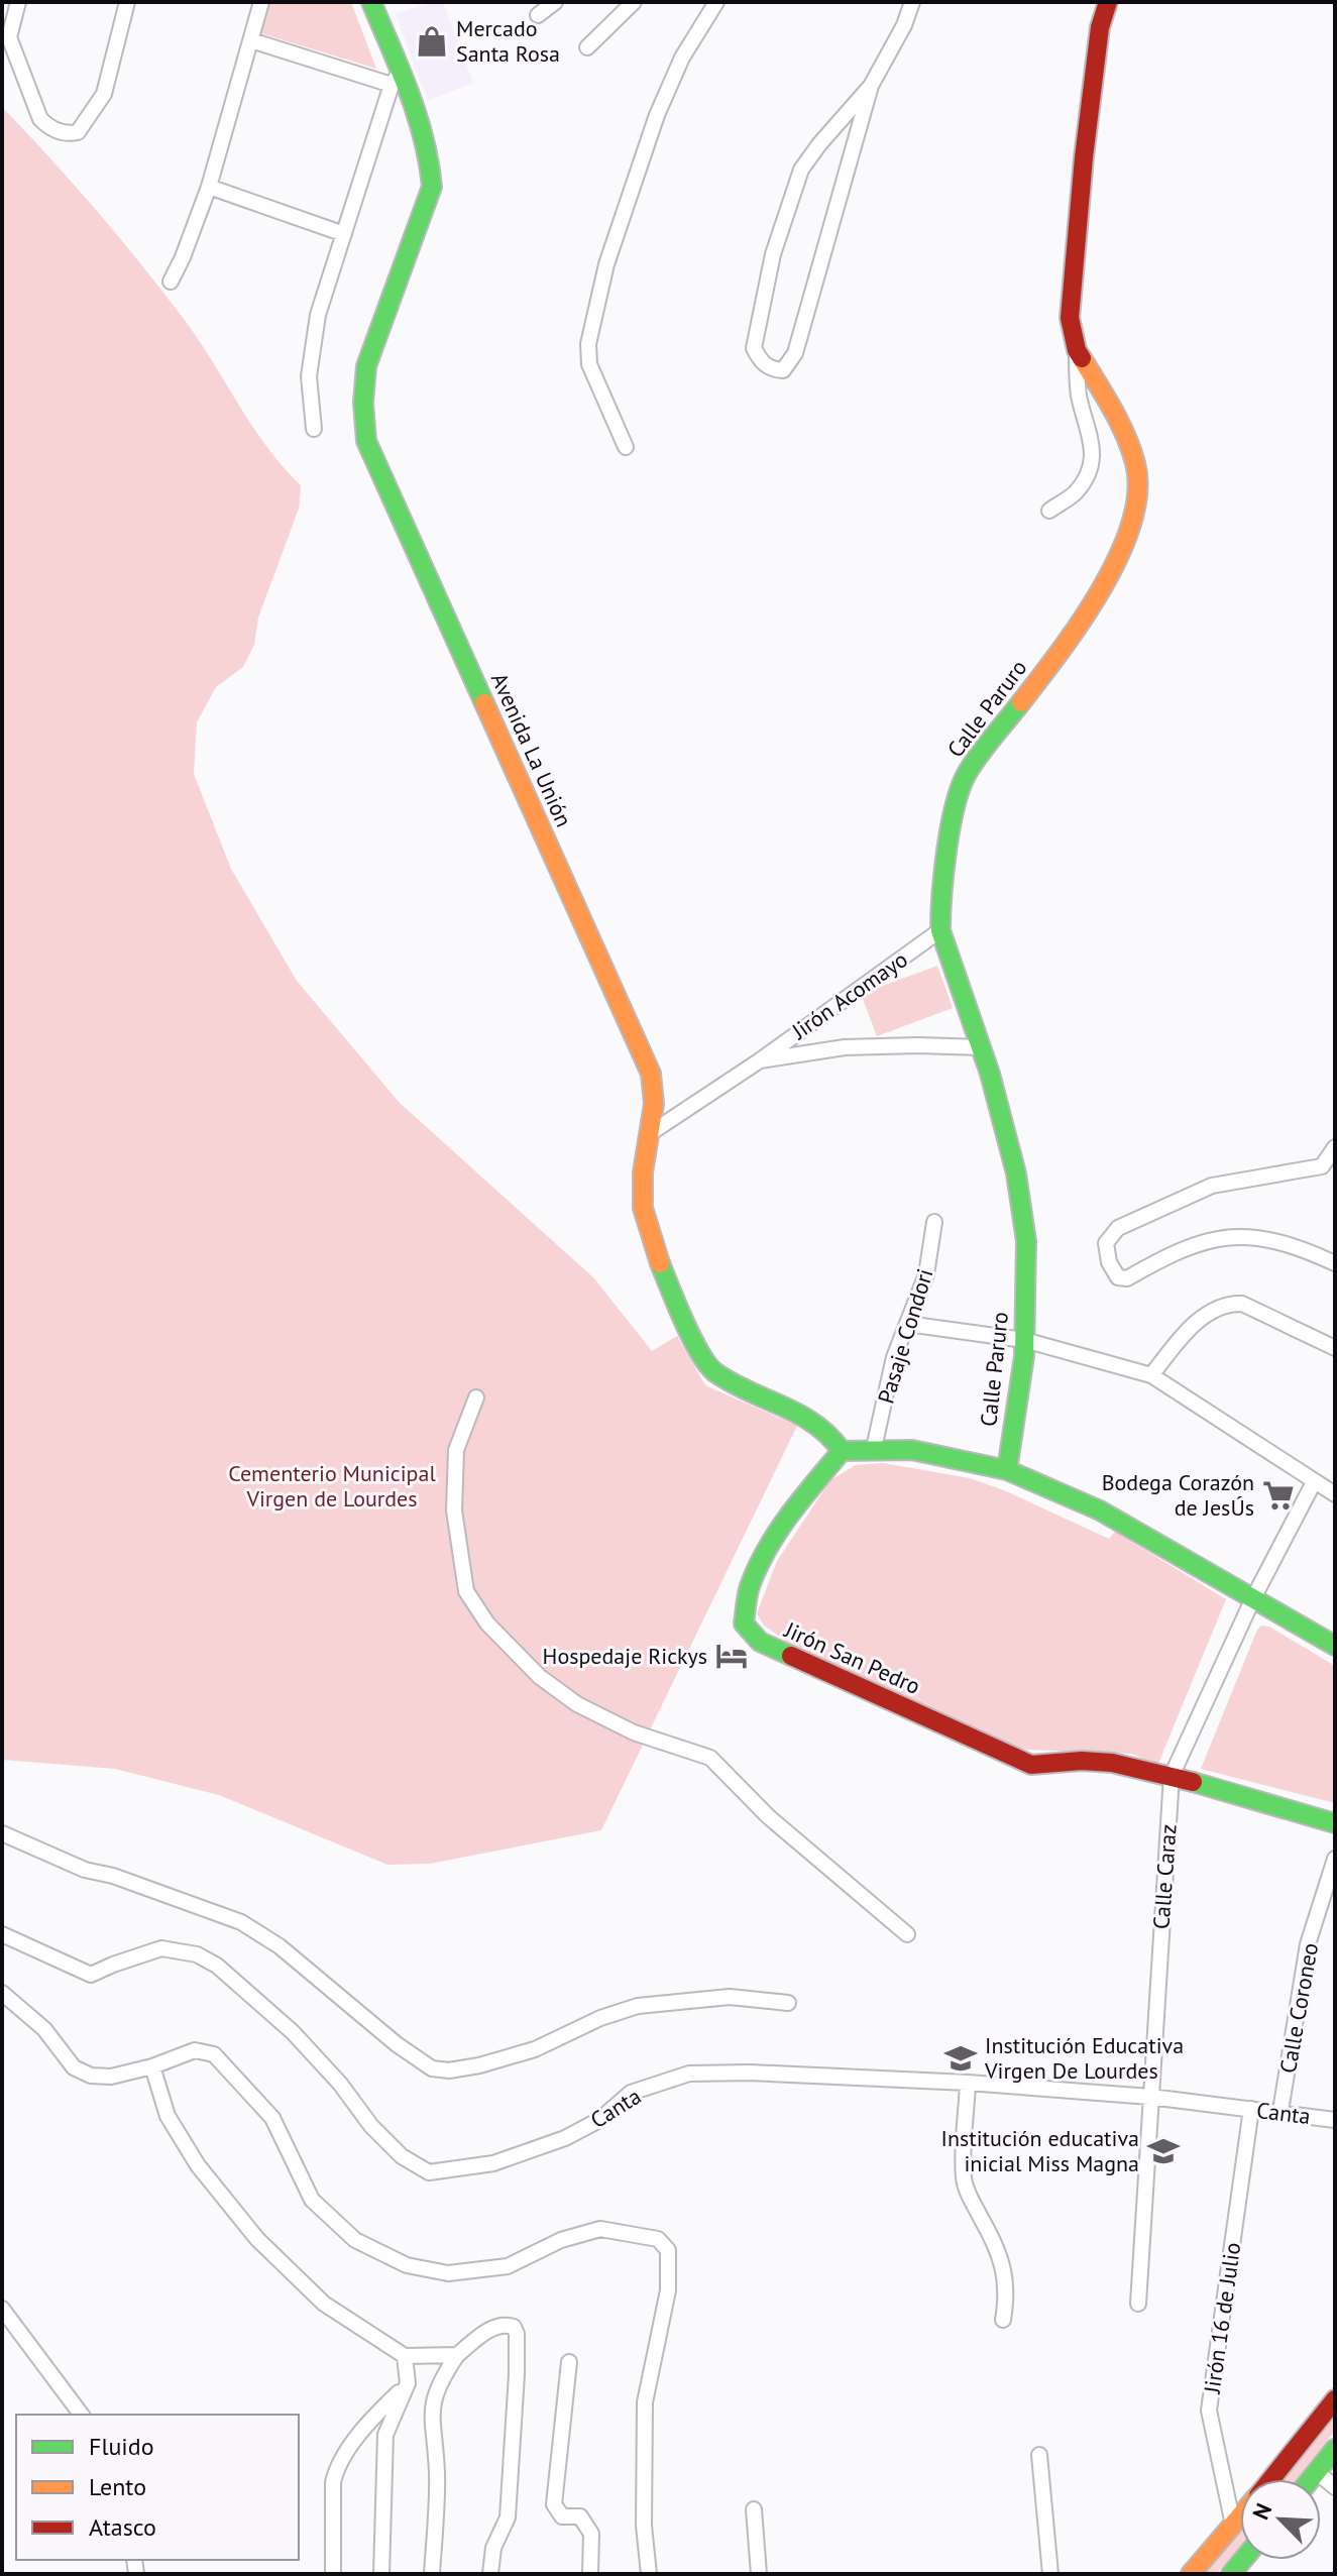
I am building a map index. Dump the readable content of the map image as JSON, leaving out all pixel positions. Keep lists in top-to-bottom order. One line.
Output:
{"streets":{"main road":["Calle Paruro","Avenida La Unión","Jirón San Pedro"],"street":["Jirón Acomayo","Pasaje Condori","Calle Caraz","Calle Coroneo","Canta","Jirón 16 de Julio"]},"crossings":[["Calle Paruro","Jirón Acomayo"],["Avenida La Unión","Jirón Acomayo"],["Avenida La Unión","Jirón San Pedro"],["Jirón San Pedro","Calle Caraz"],["Calle Caraz","Canta"],["Calle Coroneo","Canta"],["Canta","Jirón 16 de Julio"]],"parks":["Cementerio Municipal Virgen de Lourdes"],"places":{"shop":["Mercado Santa Rosa"],"supermarket":["Bodega Corazón de JesÚs"],"hotel":["Hospedaje Rickys"],"school or university":["Institución Educativa Virgen De Lourdes","Institución educativa inicial Miss Magna"]},"legend":["Fluido","Lento","Atasco"],"north":"top left"}
